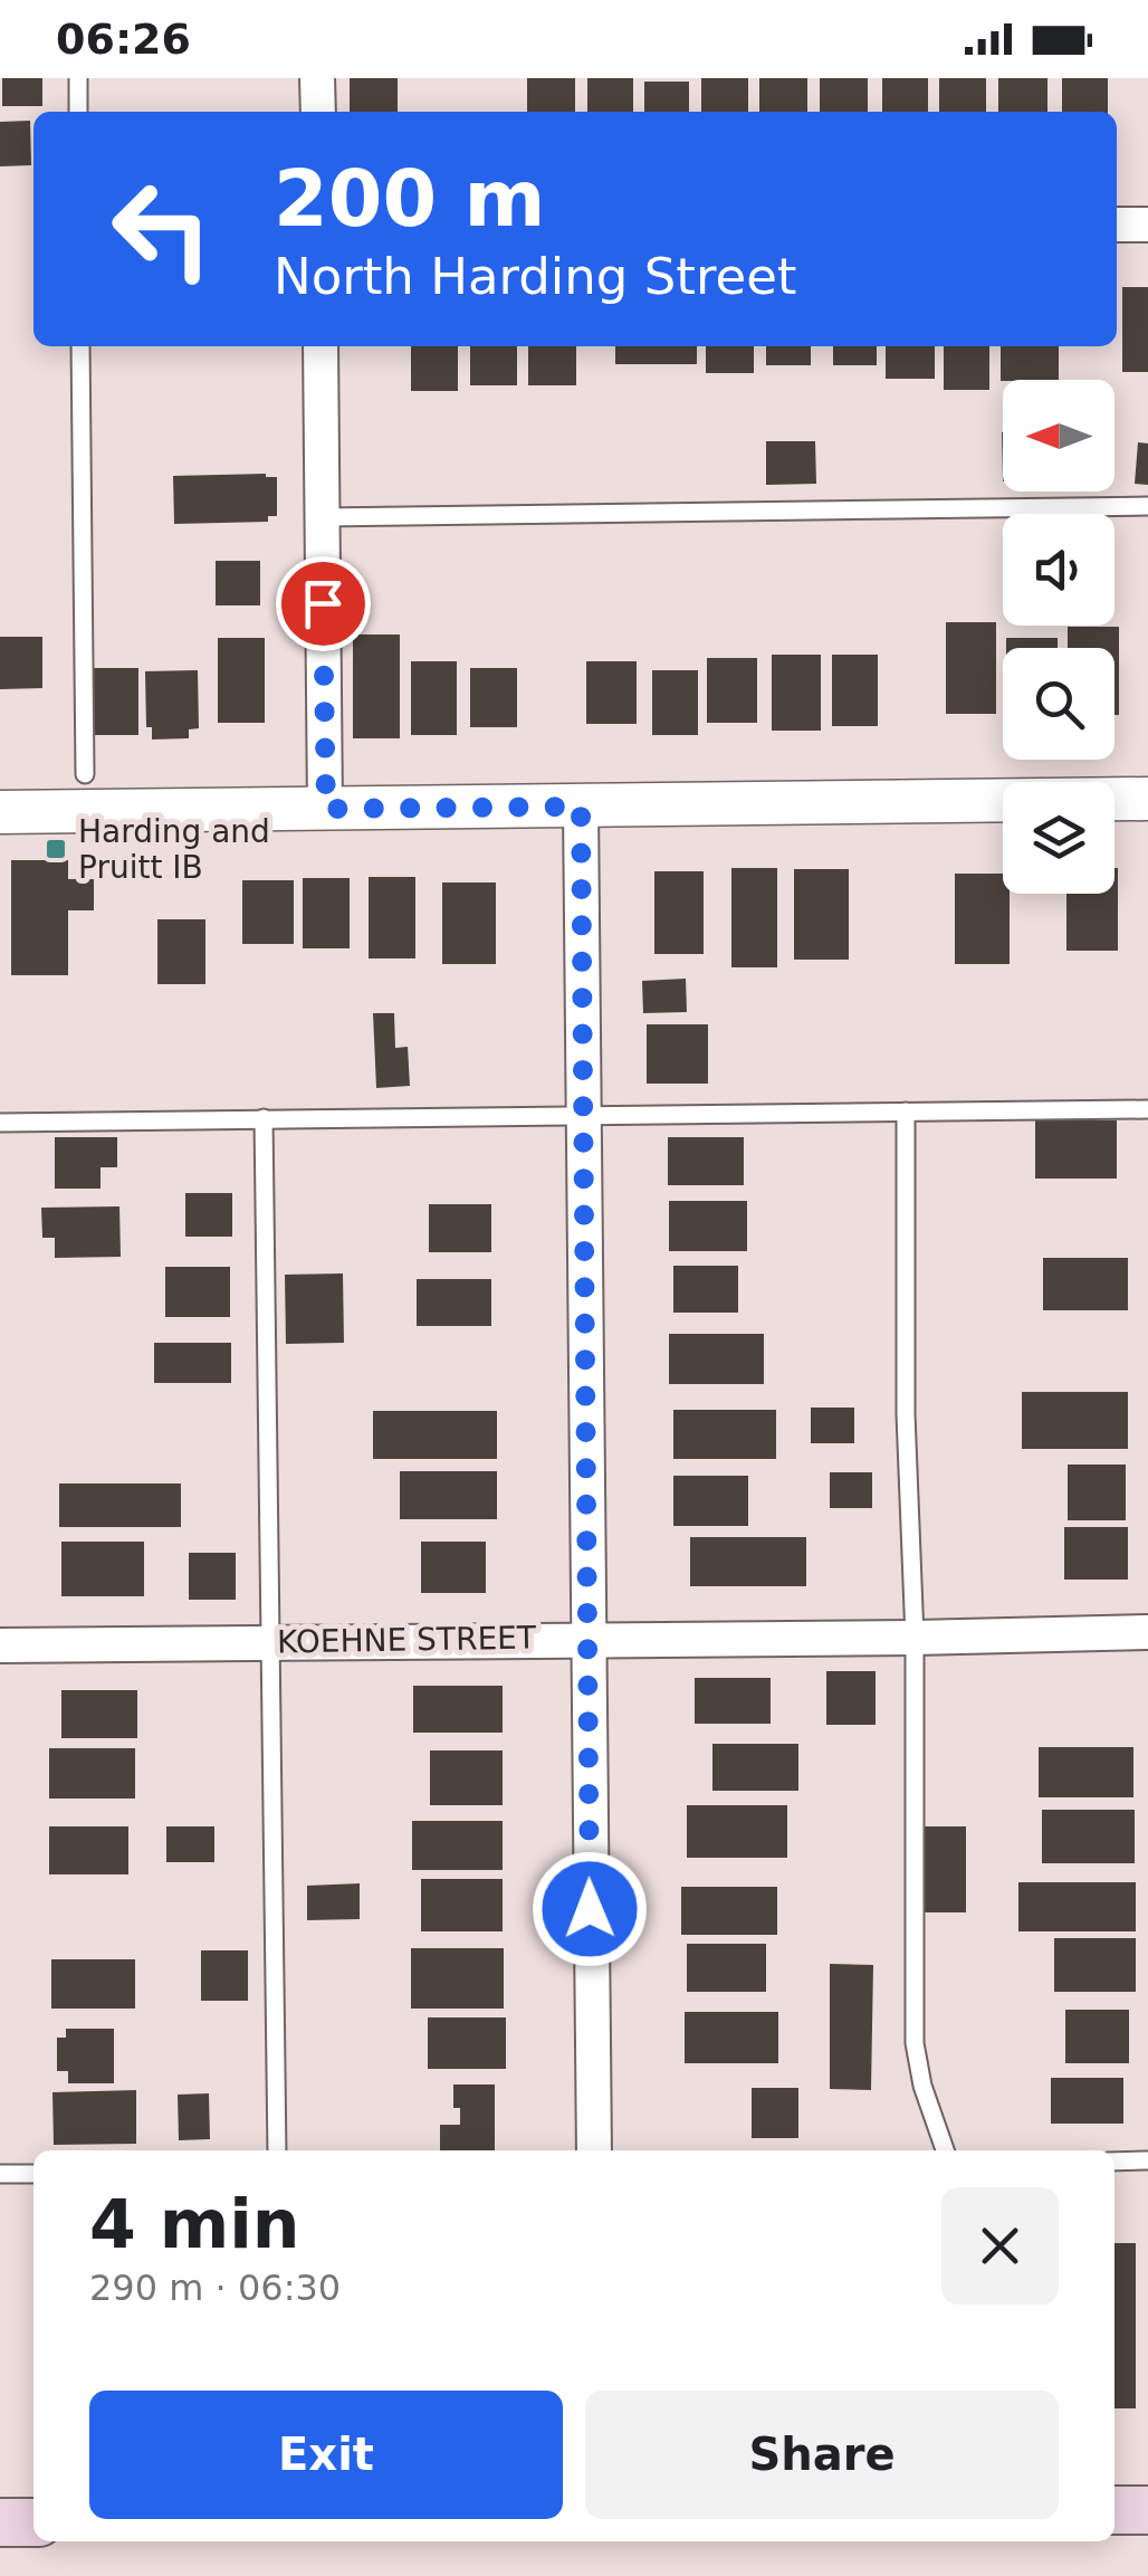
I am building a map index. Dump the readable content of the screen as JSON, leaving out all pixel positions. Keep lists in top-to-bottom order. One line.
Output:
{"streets":{"street":["KOEHNE STREET"]},"places":{"transit":["Harding and Pruitt IB"]},"north":"left","page":{"status":"06:26","turn":["200 m","North Harding Street"],"heading":["4 min","290 m · 06:30"],"buttons":["Exit","Share"]}}
